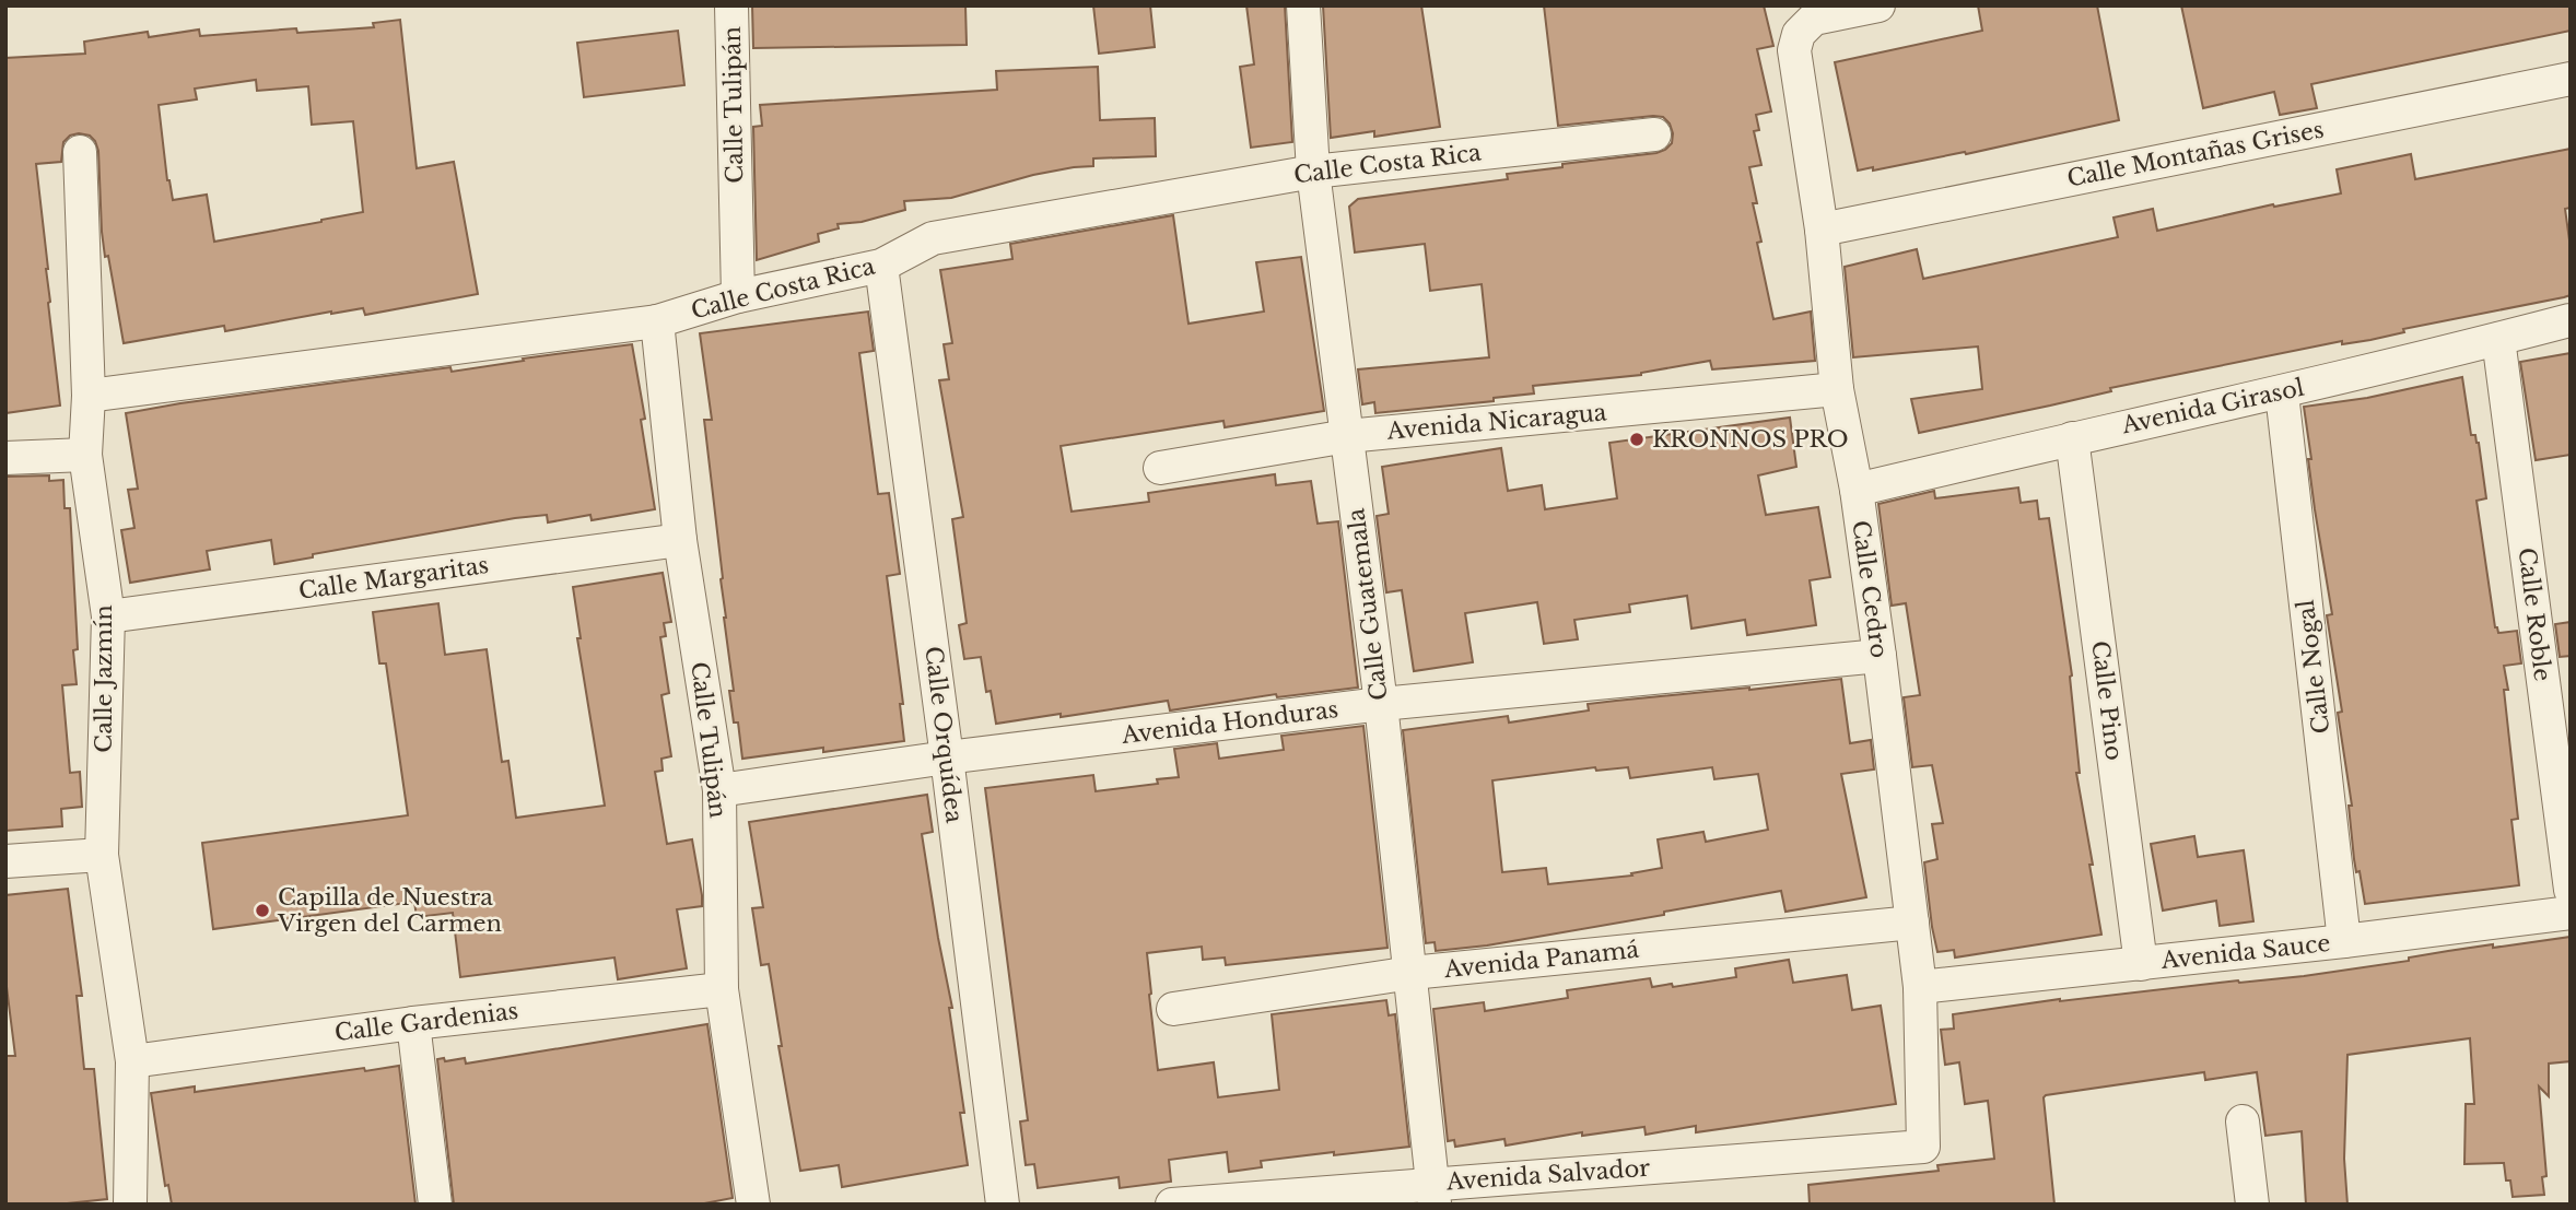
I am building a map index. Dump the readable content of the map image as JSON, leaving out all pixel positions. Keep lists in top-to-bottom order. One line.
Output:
{"streets":{"street":["Calle Tulipán","Calle Montañas Grises","Calle Costa Rica","Avenida Girasol","Avenida Nicaragua","Calle Margaritas","Calle Cedro","Calle Guatemala","Calle Roble","Calle Nogal","Calle Jazmín","Calle Pino","Avenida Honduras","Calle Orquídea","Avenida Sauce","Avenida Panamá","Calle Gardenias","Avenida Salvador"]},"crossings":[["Calle Tulipán","Calle Costa Rica"],["Calle Tulipán","Calle Margaritas"],["Calle Tulipán","Avenida Honduras"],["Calle Tulipán","Calle Gardenias"],["Calle Montañas Grises","Calle Cedro"],["Calle Costa Rica","Calle Guatemala"],["Calle Costa Rica","Calle Jazmín"],["Calle Costa Rica","Calle Orquídea"],["Avenida Girasol","Calle Cedro"],["Avenida Girasol","Calle Roble"],["Avenida Girasol","Calle Nogal"],["Avenida Girasol","Calle Pino"],["Avenida Nicaragua","Calle Cedro"],["Avenida Nicaragua","Calle Guatemala"],["Calle Margaritas","Calle Jazmín"],["Calle Cedro","Avenida Honduras"],["Calle Cedro","Avenida Sauce"],["Calle Cedro","Avenida Panamá"],["Calle Cedro","Avenida Salvador"],["Calle Guatemala","Avenida Honduras"],["Calle Guatemala","Avenida Panamá"],["Calle Guatemala","Avenida Salvador"],["Calle Nogal","Avenida Sauce"],["Calle Jazmín","Calle Gardenias"],["Calle Pino","Avenida Sauce"],["Avenida Honduras","Calle Orquídea"]],"places":["KRONNOS PRO","Capilla de Nuestra Virgen del Carmen"]}
